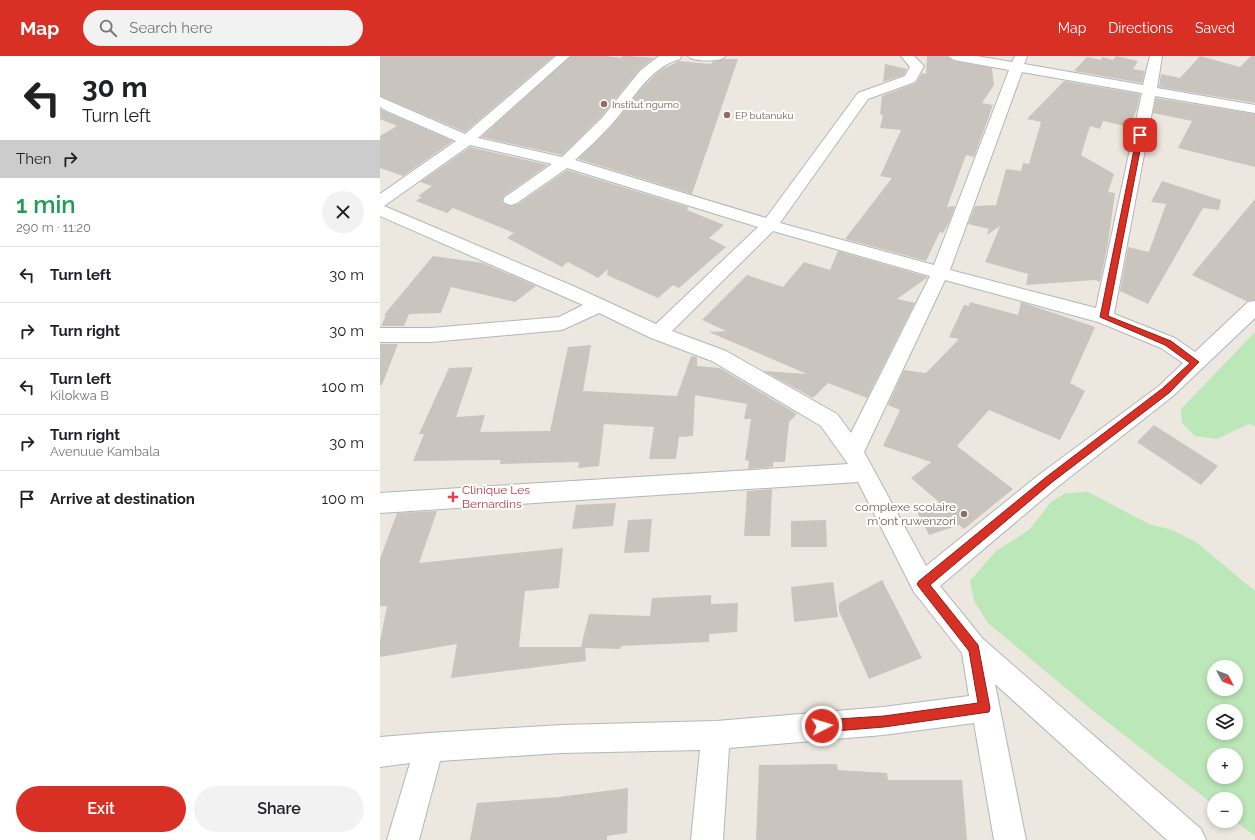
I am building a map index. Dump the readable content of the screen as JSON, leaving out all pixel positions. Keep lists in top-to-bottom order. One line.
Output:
{"places":{"other":["Institut ngumo","EP butanuku","complexe scolaire m'ont ruwenzori"],"health":["Clinique Les Bernardins"]},"north":"bottom right","page":{"header":"Map","search":"Search here","nav":["Map","Directions","Saved"],"turn":["30 m","Turn left"],"then":"Then","heading":["1 min","290 m · 11:20"],"list":[{"name":"Turn left","value":"30 m"},{"name":"Turn right","value":"30 m"},{"name":"Turn left","note":"Kilokwa B","value":"100 m"},{"name":"Turn right","note":"Avenuue Kambala","value":"30 m"},{"name":"Arrive at destination","value":"100 m"}],"map_buttons":["+","−"],"buttons":["Exit","Share"]}}
